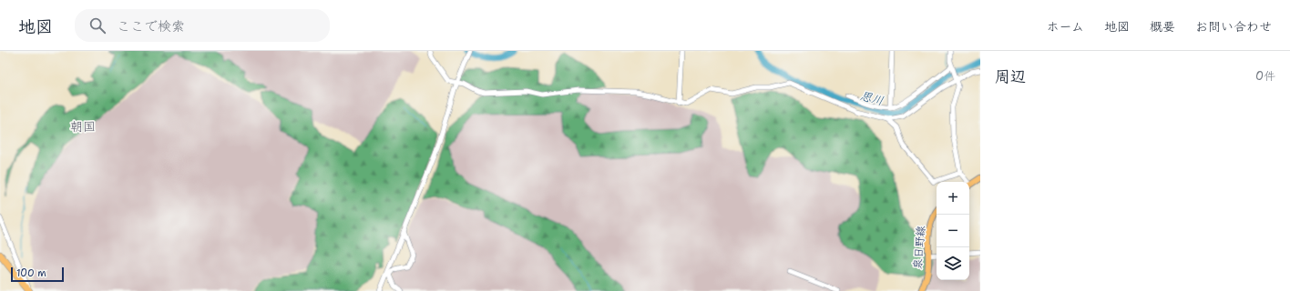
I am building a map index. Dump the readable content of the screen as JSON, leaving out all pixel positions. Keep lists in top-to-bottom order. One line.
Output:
{"streets":{"main road":["泉日野線"]},"districts":["朝国"],"water":["思川"],"scale_bar":"100 m","page":{"header":"地図","search":"ここで検索","nav":["ホーム","地図","概要","お問い合わせ"],"heading":["周辺","0件"],"map_buttons":["+","−"],"scale":"100 m"}}
